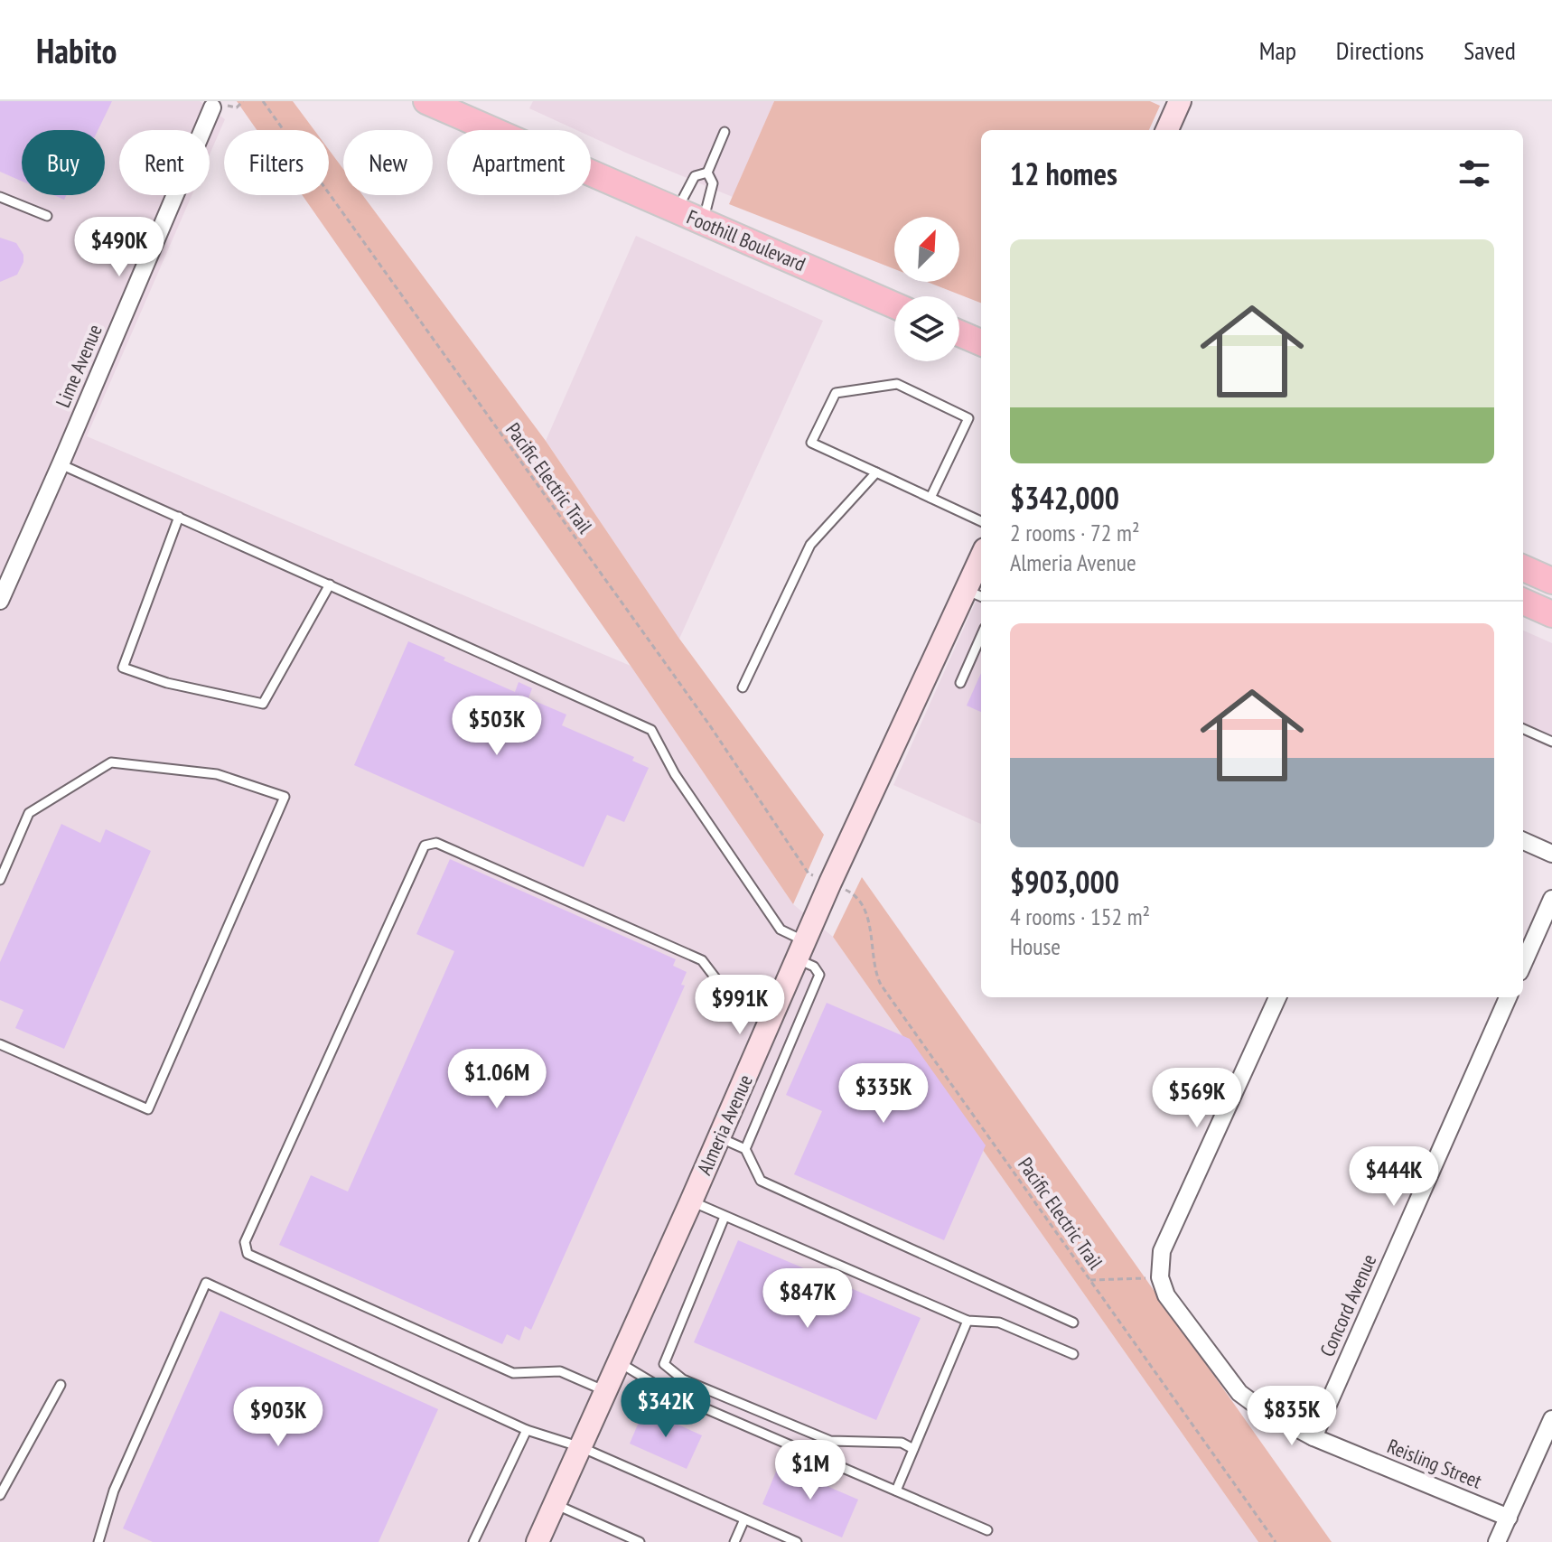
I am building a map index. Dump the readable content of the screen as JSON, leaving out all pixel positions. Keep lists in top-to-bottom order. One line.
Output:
{"streets":{"main road":["Foothill Boulevard"],"street":["Lime Avenue","Almeria Avenue","Concord Avenue","Reisling Street"],"path":["Pacific Electric Trail"]},"crossings":[["Concord Avenue","Reisling Street"]],"north":"top right","page":{"header":"Habito","nav":["Map","Directions","Saved"],"chip":["Buy","Rent","Filters","New","Apartment"],"heading":"12 homes","price":["$490K","$503K","$991K","$1.06M","$335K","$569K","$444K","$847K","$342K","$835K","$903K","$1M"],"list":[{"name":"$342,000","note":"2 rooms · 72 m² · Almeria Avenue"},{"name":"$903,000","note":"4 rooms · 152 m² · House"}]}}
